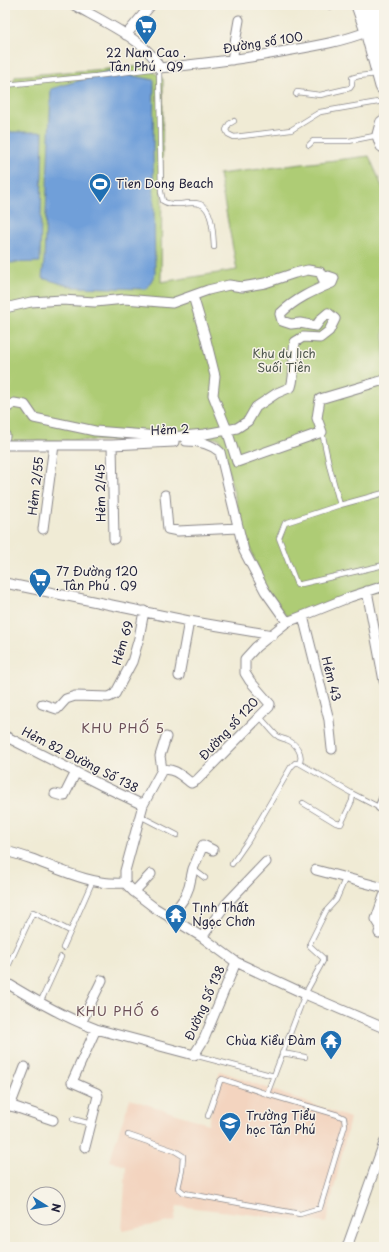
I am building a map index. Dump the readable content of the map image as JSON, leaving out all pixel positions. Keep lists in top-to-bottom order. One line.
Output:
{"streets":{"street":["Đường số 100","Hẻm 2","Hẻm 2/55","Hẻm 2/45","Hẻm 69","Hẻm 43","Đường số 120","Hẻm 82 Đường Số 138","Đường Số 138"]},"crossings":[["Hẻm 2","Hẻm 2/55"],["Hẻm 2","Hẻm 2/45"],["Hẻm 2","Đường số 120"],["Hẻm 43","Đường số 120"]],"districts":["KHU PHỐ 5","KHU PHỐ 6"],"parks":["Khu du lịch Suối Tiên"],"places":{"supermarket":["22 Nam Cao . Tân Phú . Q9","77 Đường 120 . Tân Phú . Q9"],"sports":["Tien Dong Beach"],"temple":["Tịnh Thất Ngọc Chơn","Chùa Kiều Đàm"],"school or university":["Trường Tiểu học Tân Phú"]},"north":"right"}
